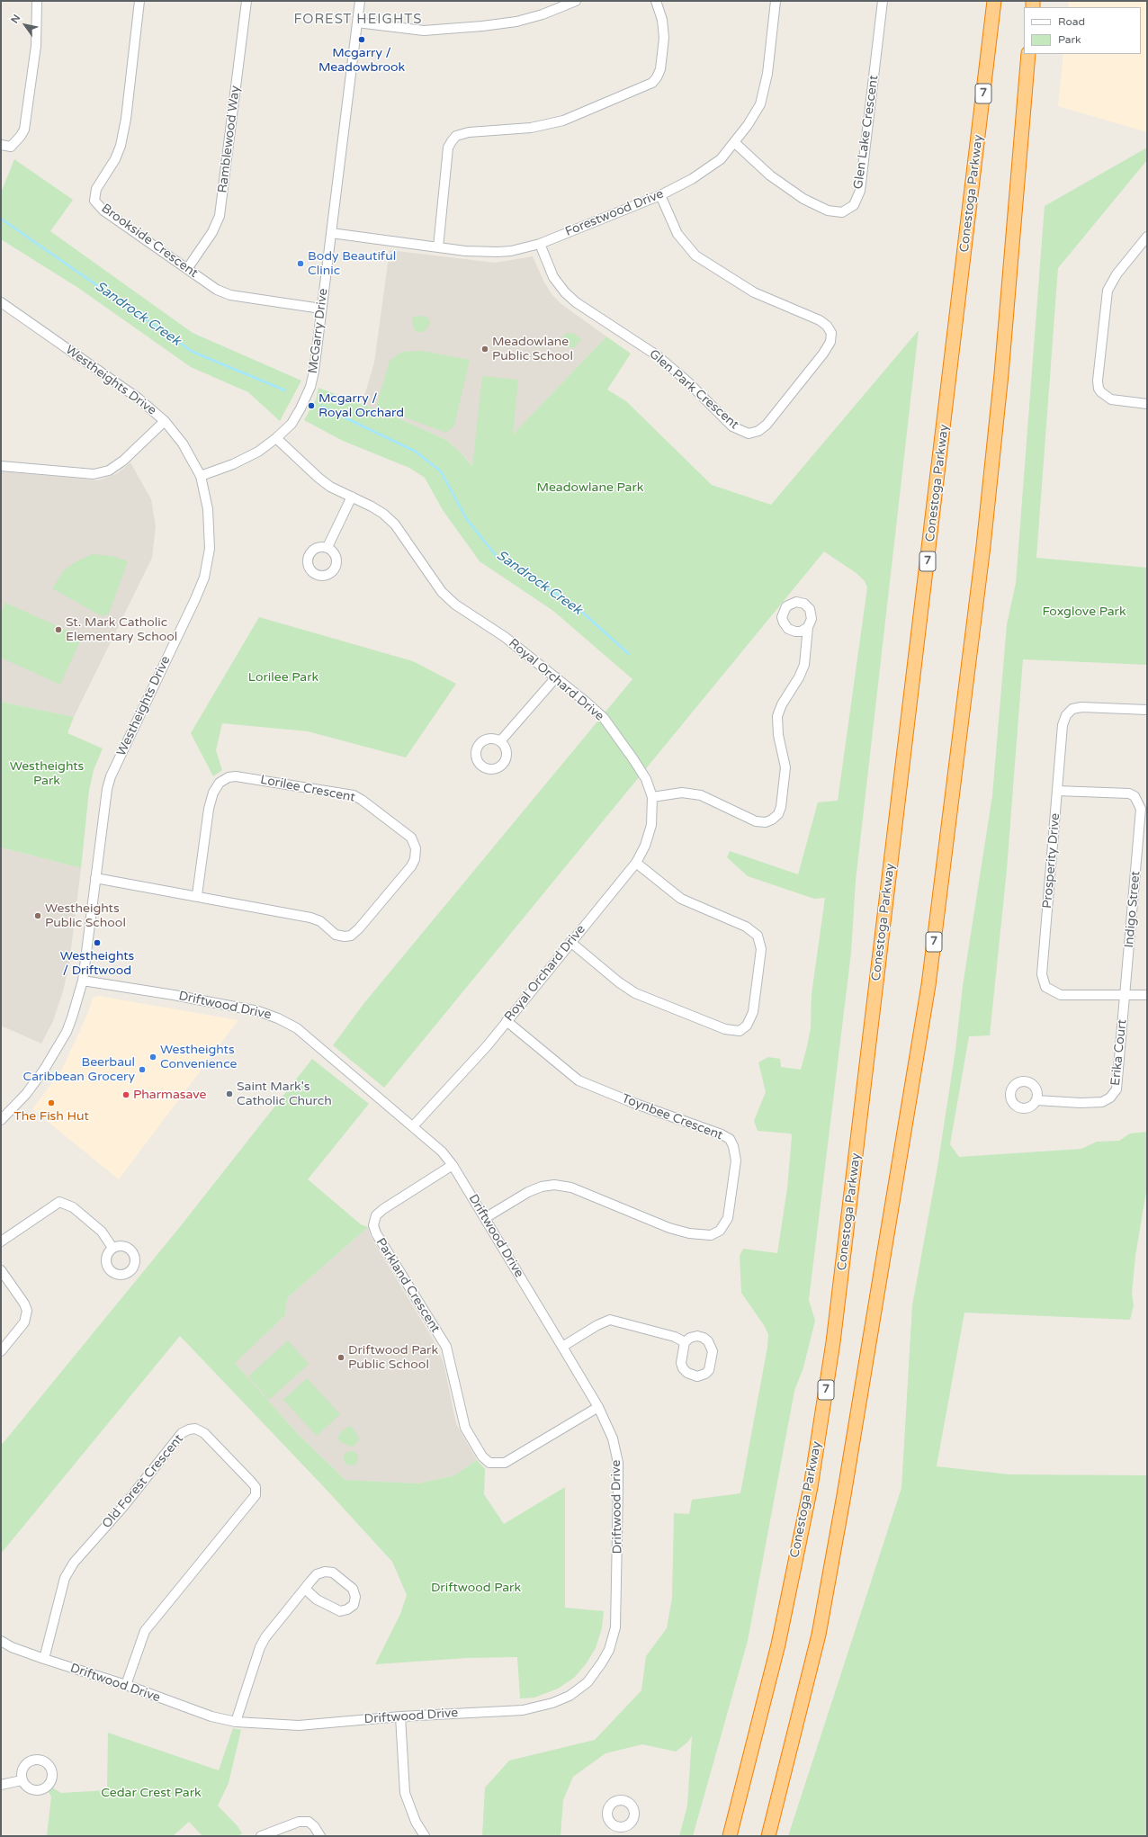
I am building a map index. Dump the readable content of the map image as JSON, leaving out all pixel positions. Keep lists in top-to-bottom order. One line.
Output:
{"streets":{"highway":["7","Conestoga Parkway"],"street":["Glen Lake Crescent","Ramblewood Way","Forestwood Drive","Brookside Crescent","McGarry Drive","Westheights Drive","Glen Park Crescent","Royal Orchard Drive","Lorilee Crescent","Prosperity Drive","Indigo Street","Driftwood Drive","Erika Court","Toynbee Crescent","Parkland Crescent","Old Forest Crescent"]},"crossings":[["Glen Lake Crescent","Forestwood Drive"],["Ramblewood Way","Brookside Crescent"],["Forestwood Drive","McGarry Drive"],["Forestwood Drive","Glen Park Crescent"],["Brookside Crescent","McGarry Drive"],["McGarry Drive","Westheights Drive"],["McGarry Drive","Royal Orchard Drive"],["Westheights Drive","Lorilee Crescent"],["Westheights Drive","Driftwood Drive"],["Royal Orchard Drive","Driftwood Drive"],["Royal Orchard Drive","Toynbee Crescent"],["Prosperity Drive","Indigo Street"],["Prosperity Drive","Erika Court"],["Indigo Street","Erika Court"],["Driftwood Drive","Toynbee Crescent"],["Driftwood Drive","Parkland Crescent"],["Driftwood Drive","Old Forest Crescent"]],"districts":["FOREST HEIGHTS"],"water":["Sandrock Creek"],"parks":["Meadowlane Park","Foxglove Park","Lorilee Park","Westheights Park","Driftwood Park","Cedar Crest Park"],"places":["Mcgarry / Meadowbrook","Body Beautiful Clinic","Meadowlane Public School","Mcgarry / Royal Orchard","St. Mark Catholic Elementary School","Westheights Public School","Westheights / Driftwood","Westheights Convenience","Beerbaul Caribbean Grocery","Saint Mark's Catholic Church","Pharmasave","The Fish Hut","Driftwood Park Public School"],"legend":["Road","Park"],"north":"top left"}
